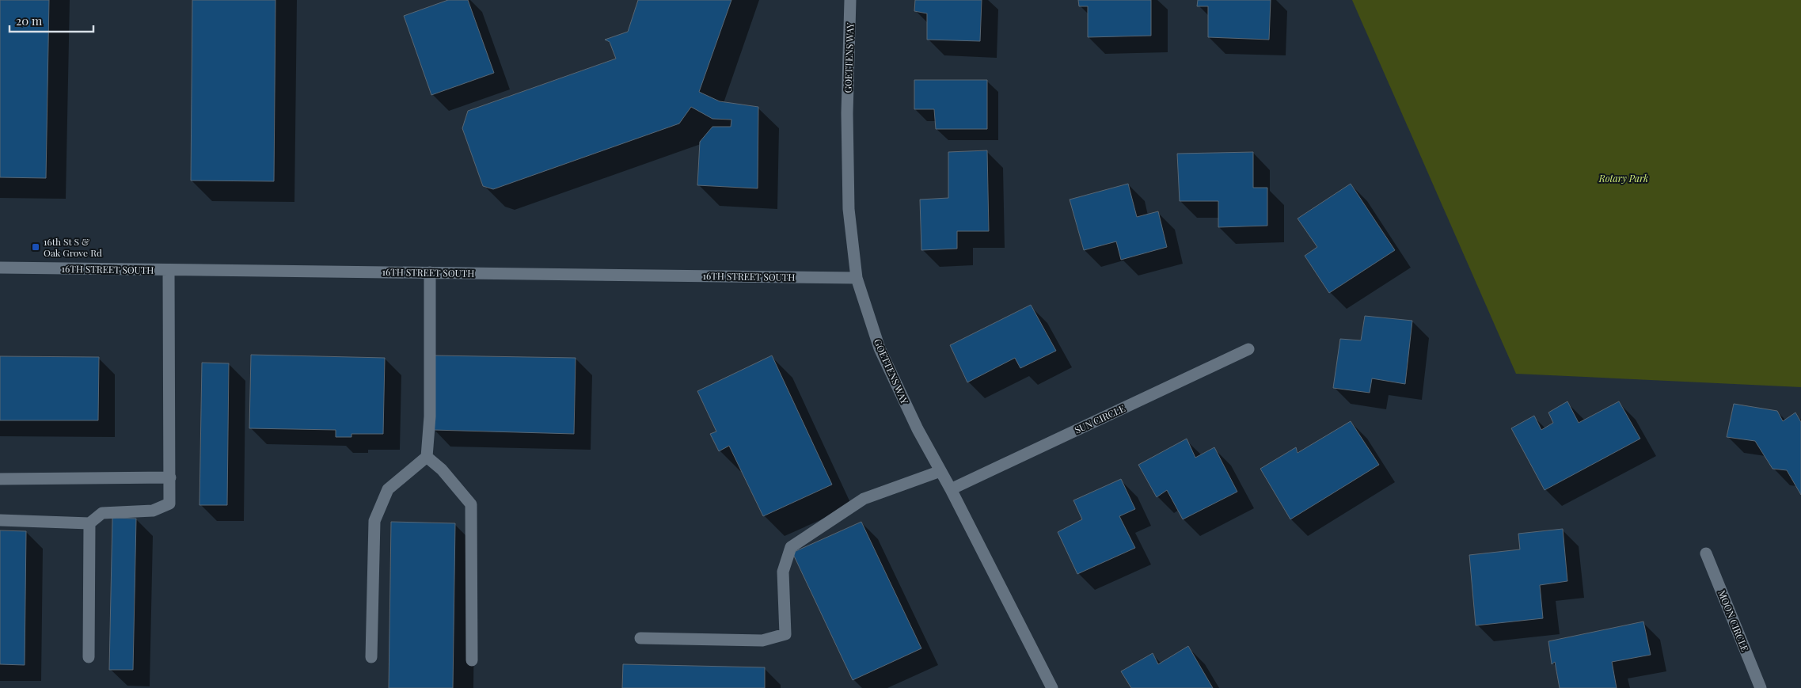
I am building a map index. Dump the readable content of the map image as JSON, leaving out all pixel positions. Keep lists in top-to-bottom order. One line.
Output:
{"streets":{"street":["GOETTENS WAY","16TH STREET SOUTH","SUN CIRCLE","MOON CIRCLE"]},"crossings":[["GOETTENS WAY","16TH STREET SOUTH"],["GOETTENS WAY","SUN CIRCLE"]],"parks":["Rotary Park"],"places":{"transit":["16th St S & Oak Grove Rd"]},"scale_bar":"20 m"}
